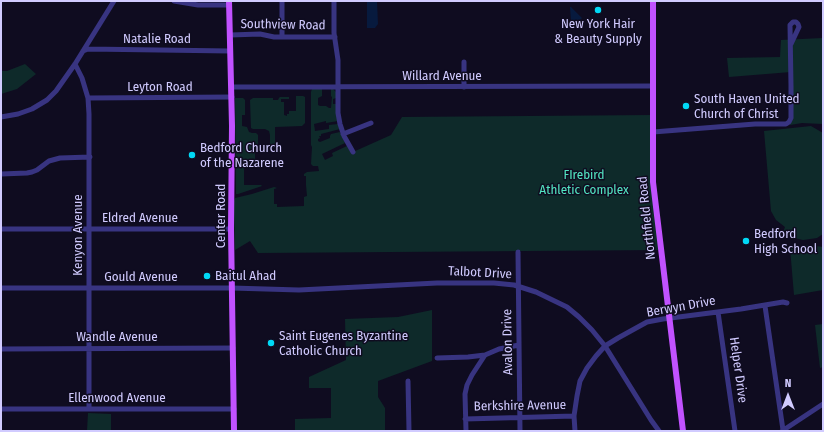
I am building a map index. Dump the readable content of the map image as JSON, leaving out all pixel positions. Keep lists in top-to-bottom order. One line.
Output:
{"streets":{"main road":["Center Road","Northfield Road"],"street":["Southview Road","Natalie Road","Willard Avenue","Leyton Road","Eldred Avenue","Kenyon Avenue","Talbot Drive","Gould Avenue","Berwyn Drive","Wandle Avenue","Avalon Drive","Helper Drive","Ellenwood Avenue","Berkshire Avenue"]},"crossings":[["Southview Road","Center Road"],["Natalie Road","Center Road"],["Willard Avenue","Center Road"],["Willard Avenue","Northfield Road"],["Leyton Road","Center Road"],["Leyton Road","Kenyon Avenue"],["Center Road","Eldred Avenue"],["Center Road","Talbot Drive"],["Center Road","Gould Avenue"],["Center Road","Wandle Avenue"],["Center Road","Ellenwood Avenue"],["Eldred Avenue","Kenyon Avenue"],["Northfield Road","Berwyn Drive"],["Kenyon Avenue","Gould Avenue"],["Kenyon Avenue","Wandle Avenue"],["Kenyon Avenue","Ellenwood Avenue"],["Talbot Drive","Gould Avenue"],["Talbot Drive","Berwyn Drive"],["Talbot Drive","Avalon Drive"],["Berwyn Drive","Helper Drive"],["Berwyn Drive","Berkshire Avenue"],["Avalon Drive","Berkshire Avenue"]],"parks":["FIrebird Athletic Complex"],"places":["New York Hair & Beauty Supply","South Haven United Church of Christ","Bedford Church of the Nazarene","Bedford High School","Baitul Ahad","Saint Eugenes Byzantine Catholic Church"],"north":"top"}
